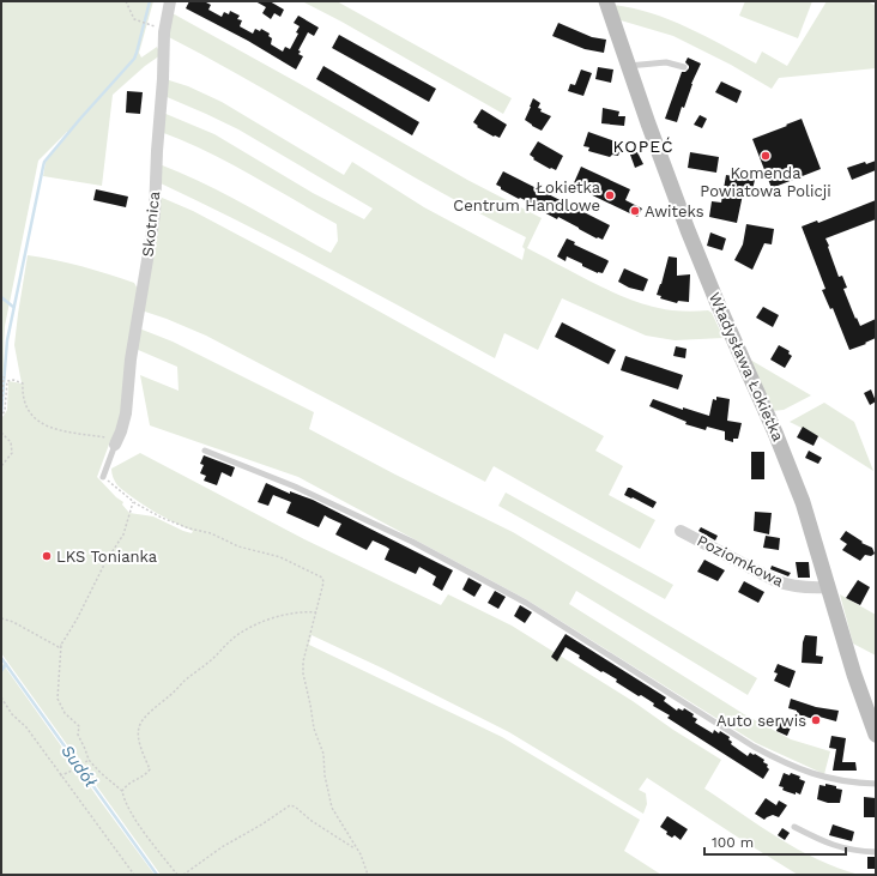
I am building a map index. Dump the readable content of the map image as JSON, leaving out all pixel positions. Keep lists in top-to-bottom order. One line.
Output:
{"streets":{"street":["Skotnica","Władysława Łokietka","Poziomkowa"]},"crossings":[["Władysława Łokietka","Poziomkowa"]],"districts":["KOPEĆ"],"water":["Sudół"],"places":["Komenda Powiatowa Policji","Łokietka Centrum Handlowe","Awiteks","LKS Tonianka","Auto serwis"],"scale_bar":"100 m"}
